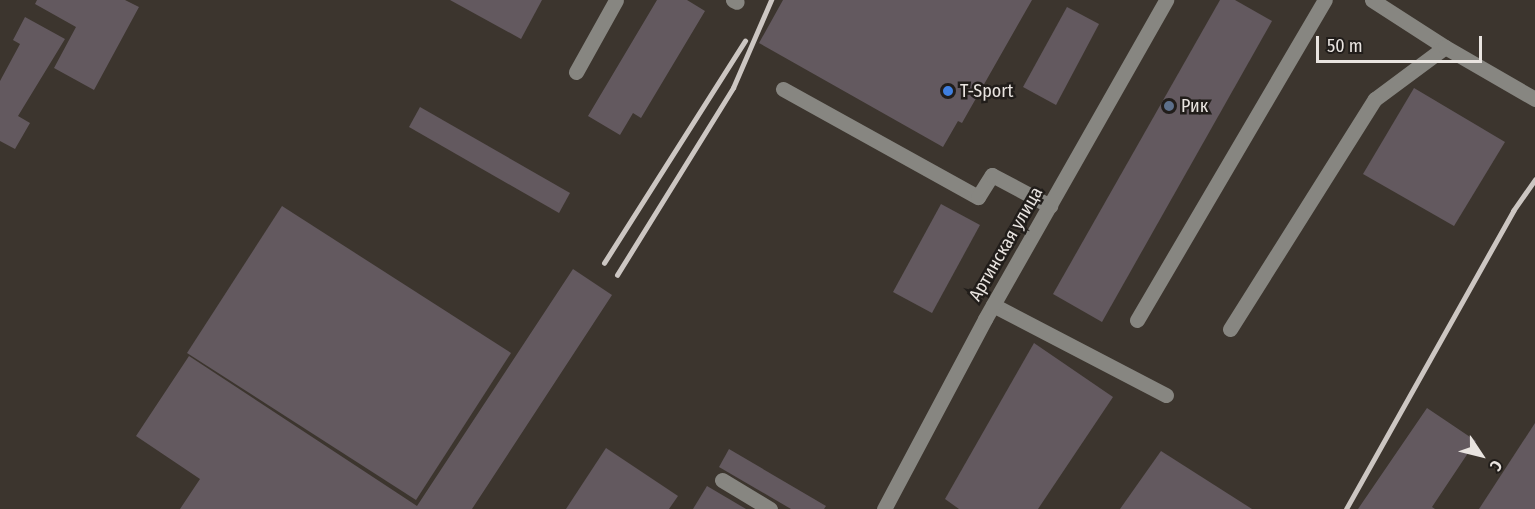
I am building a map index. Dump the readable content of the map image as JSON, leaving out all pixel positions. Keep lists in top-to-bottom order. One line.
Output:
{"streets":{"street":["Артинская улица"]},"places":["T-Sport","Рик"],"scale_bar":"50 m","north":"bottom right"}
